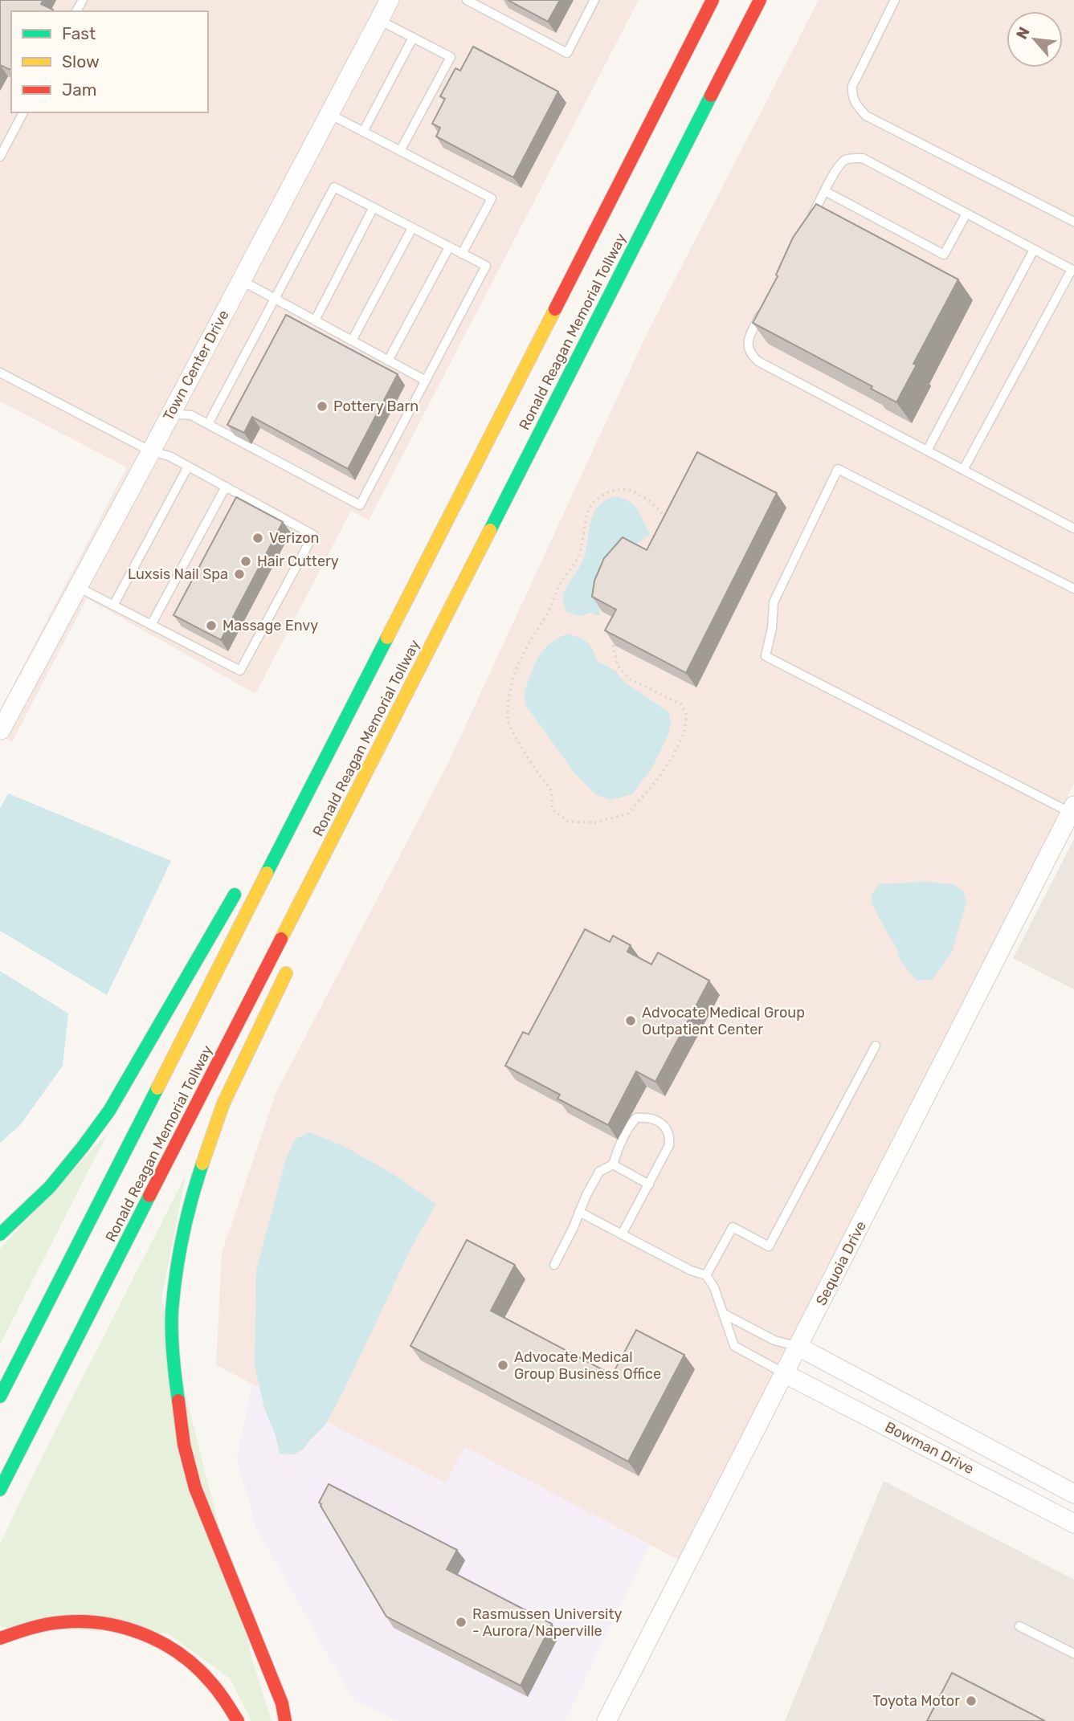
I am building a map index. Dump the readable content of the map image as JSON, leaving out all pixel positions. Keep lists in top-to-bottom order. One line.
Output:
{"streets":{"highway":["Ronald Reagan Memorial Tollway"],"street":["Town Center Drive","Sequoia Drive","Bowman Drive"]},"crossings":[["Sequoia Drive","Bowman Drive"]],"places":["Pottery Barn","Verizon","Hair Cuttery","Luxsis Nail Spa","Massage Envy","Advocate Medical Group Outpatient Center","Advocate Medical Group Business Office","Rasmussen University - Aurora/Naperville","Toyota Motor"],"legend":["Fast","Slow","Jam"],"north":"top left"}
